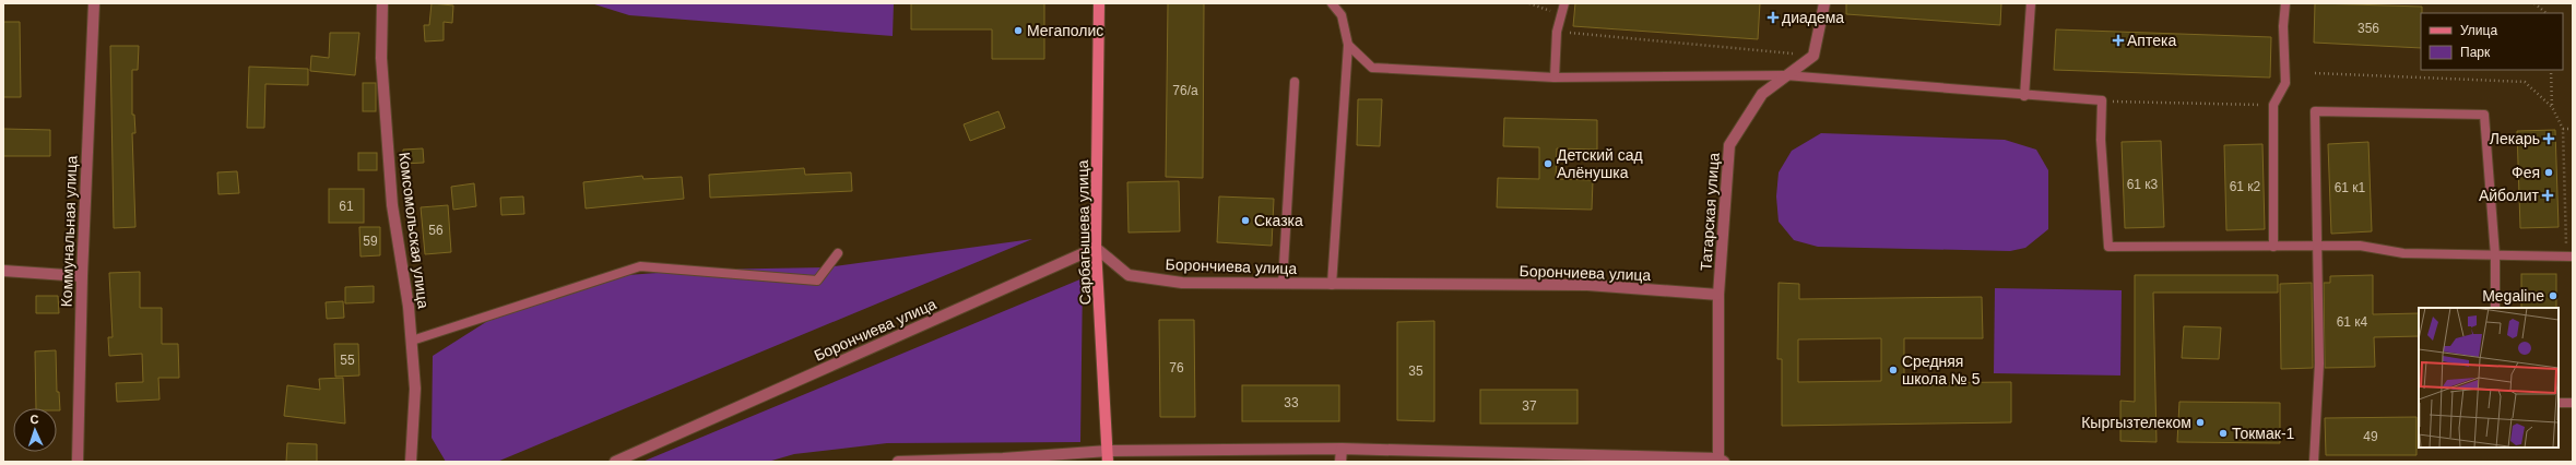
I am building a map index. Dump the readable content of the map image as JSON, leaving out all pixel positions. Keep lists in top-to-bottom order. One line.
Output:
{"streets":{"street":["Татарская улица","Комсомольская улица","Коммунальная улица","Сарбагышева улица","Борончиева улица"]},"crossings":[["Татарская улица","Борончиева улица"],["Сарбагышева улица","Борончиева улица"]],"places":{"health":["диадема","Аптека","Лекарь","Айболит"],"other":["Мегаполис","Детский сад Алёнушка","Фея","Сказка","Megaline","Средняя школа № 5","Кыргызтелеком","Токмак-1"]},"house_numbers":["356","76/а","61 к3","61 к2","61 к1","61","56","59","61 к4","55","76","35","33","37","49"],"legend":["Улица","Парк"],"north":"top"}
